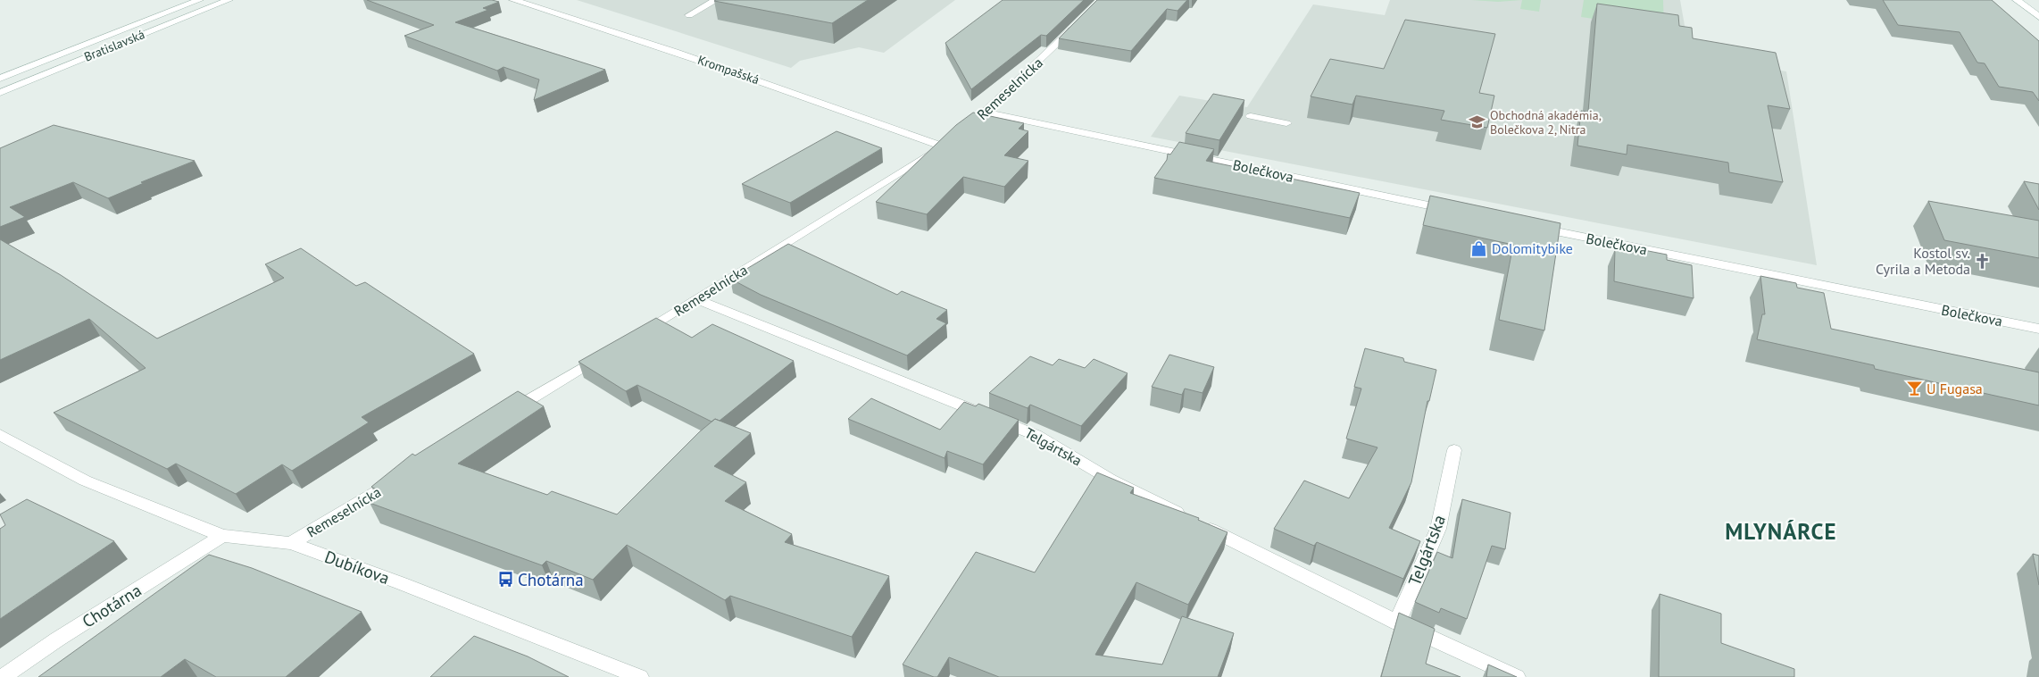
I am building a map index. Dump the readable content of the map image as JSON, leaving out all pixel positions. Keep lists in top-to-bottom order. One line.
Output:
{"streets":{"street":["Bratislavská","Krompašská","Remeselnícka","Bolečkova","Telgártska","Dubíkova","Chotárna"]},"crossings":[["Krompašská","Remeselnícka"],["Remeselnícka","Bolečkova"],["Remeselnícka","Telgártska"],["Remeselnícka","Dubíkova"],["Dubíkova","Chotárna"]],"districts":["MLYNÁRCE"],"places":{"school or university":["Obchodná akadémia, Bolečkova 2, Nitra"],"shop":["Dolomitybike"],"church":["Kostol sv. Cyrila a Metoda"],"bar":["U Fugasa"],"bus stop":["Chotárna"]}}
